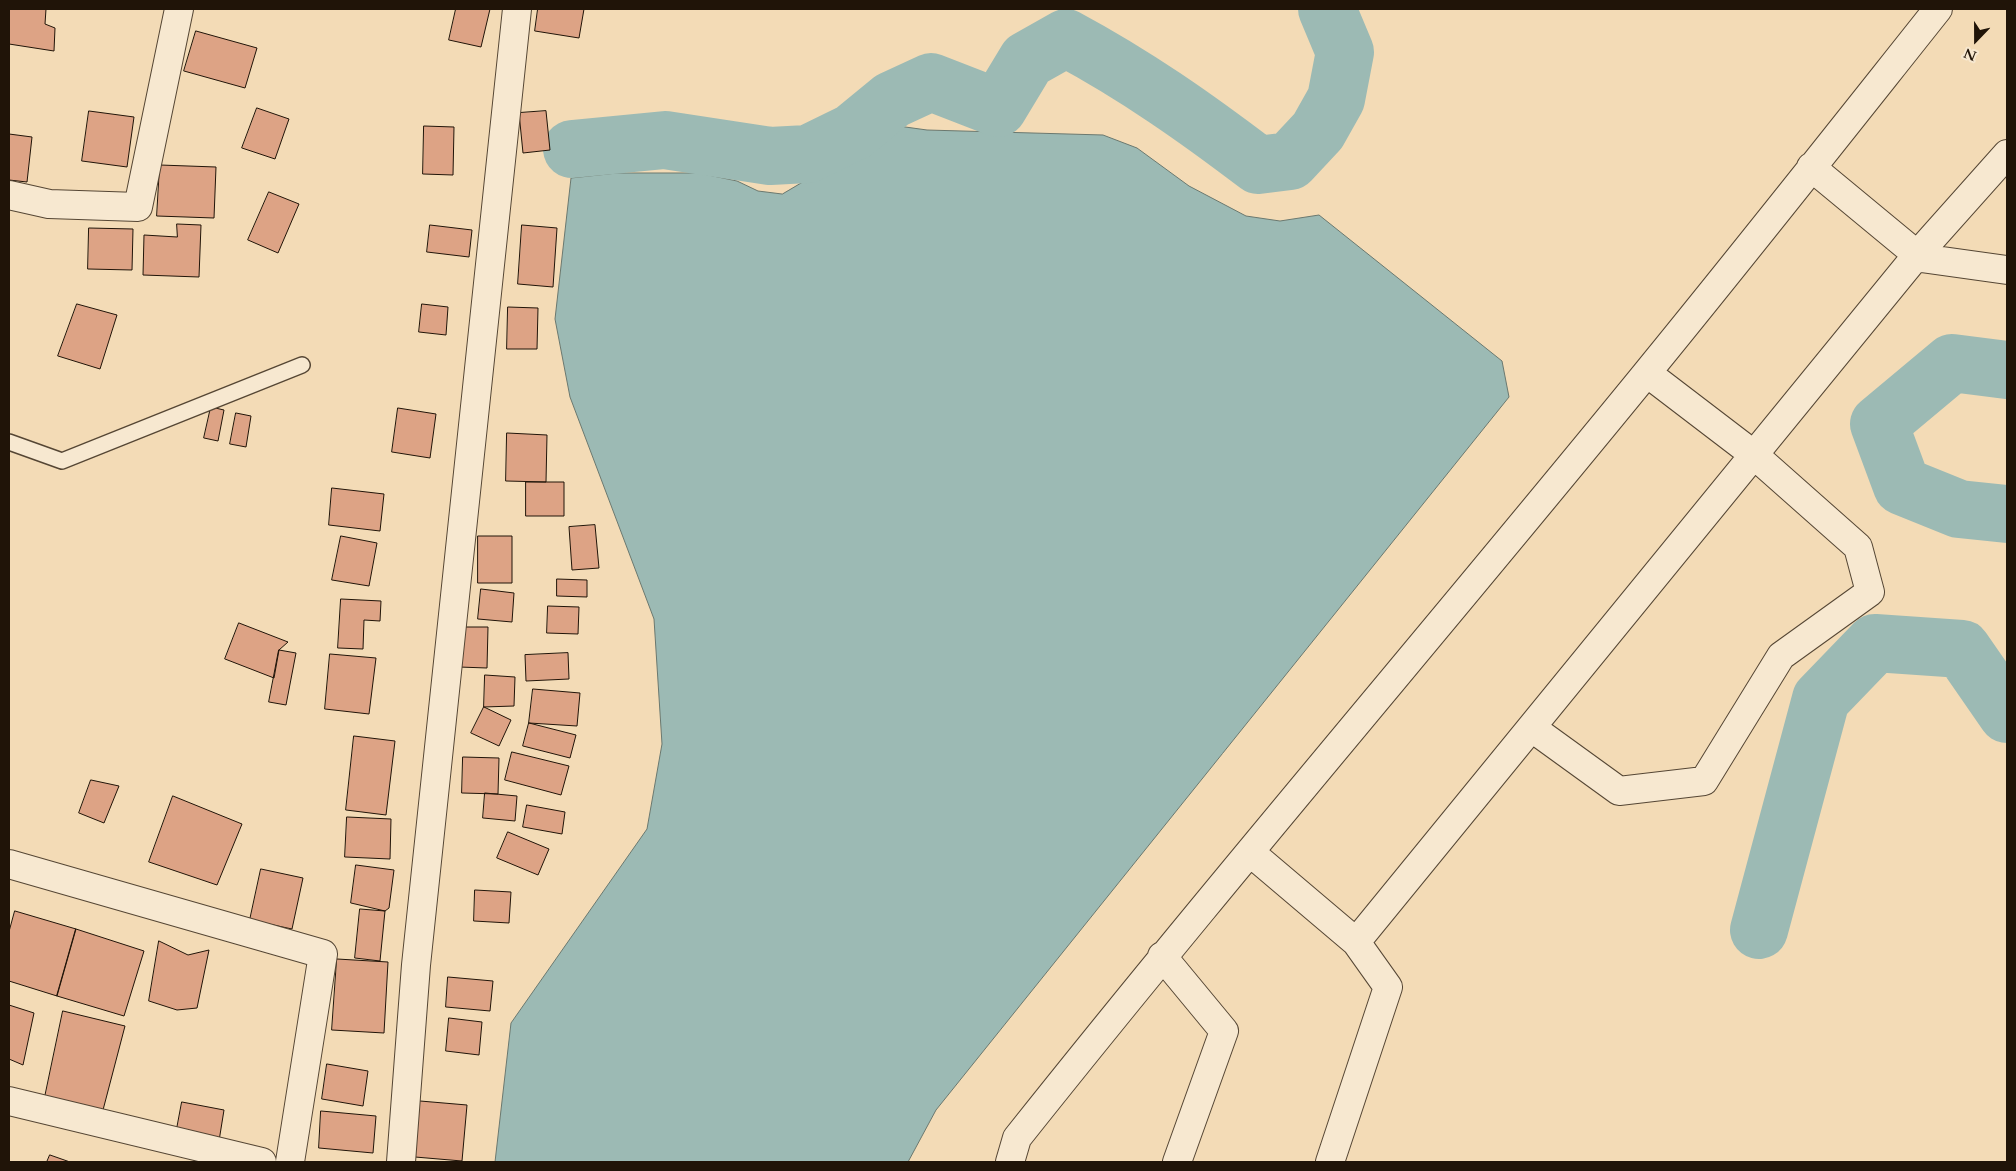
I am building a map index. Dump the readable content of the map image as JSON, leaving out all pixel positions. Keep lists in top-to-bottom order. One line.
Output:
{"north":"bottom"}
